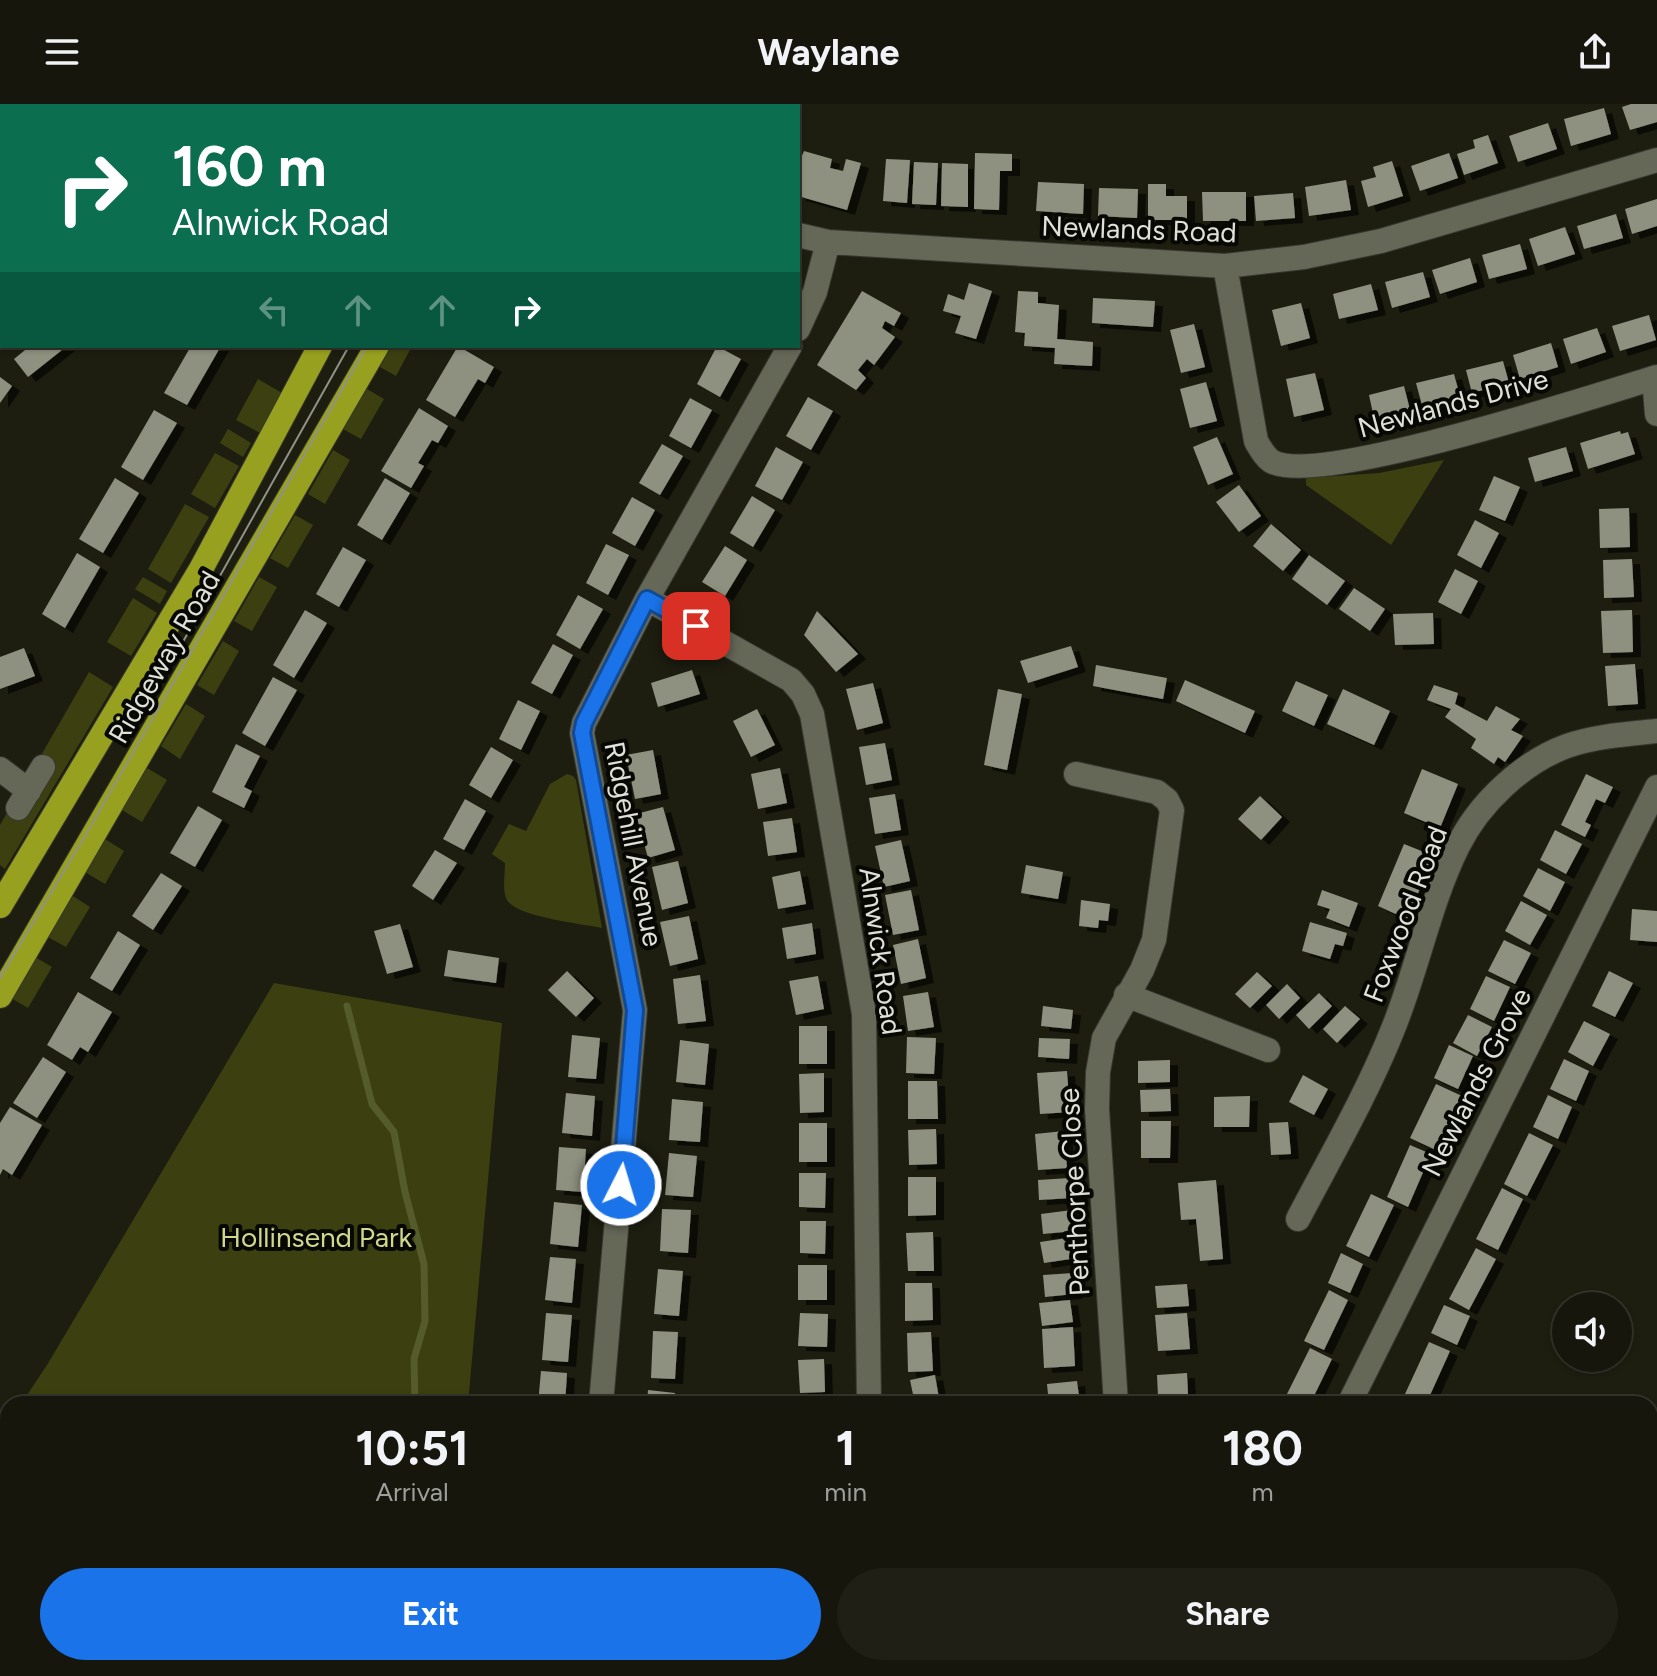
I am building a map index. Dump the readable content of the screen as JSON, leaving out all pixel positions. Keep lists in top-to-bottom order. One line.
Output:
{"streets":{"highway":["Ridgeway Road"],"street":["Newlands Road","Newlands Drive","Ridgehill Avenue","Foxwood Road","Alnwick Road","Newlands Grove","Penthorpe Close"]},"crossings":[["Newlands Road","Newlands Drive"],["Ridgehill Avenue","Alnwick Road"]],"parks":["Hollinsend Park"],"page":{"header":"Waylane","turn":["160 m","Alnwick Road"],"eta":["10:51","Arrival","1","min","180","m"],"buttons":["Exit","Share"]}}
